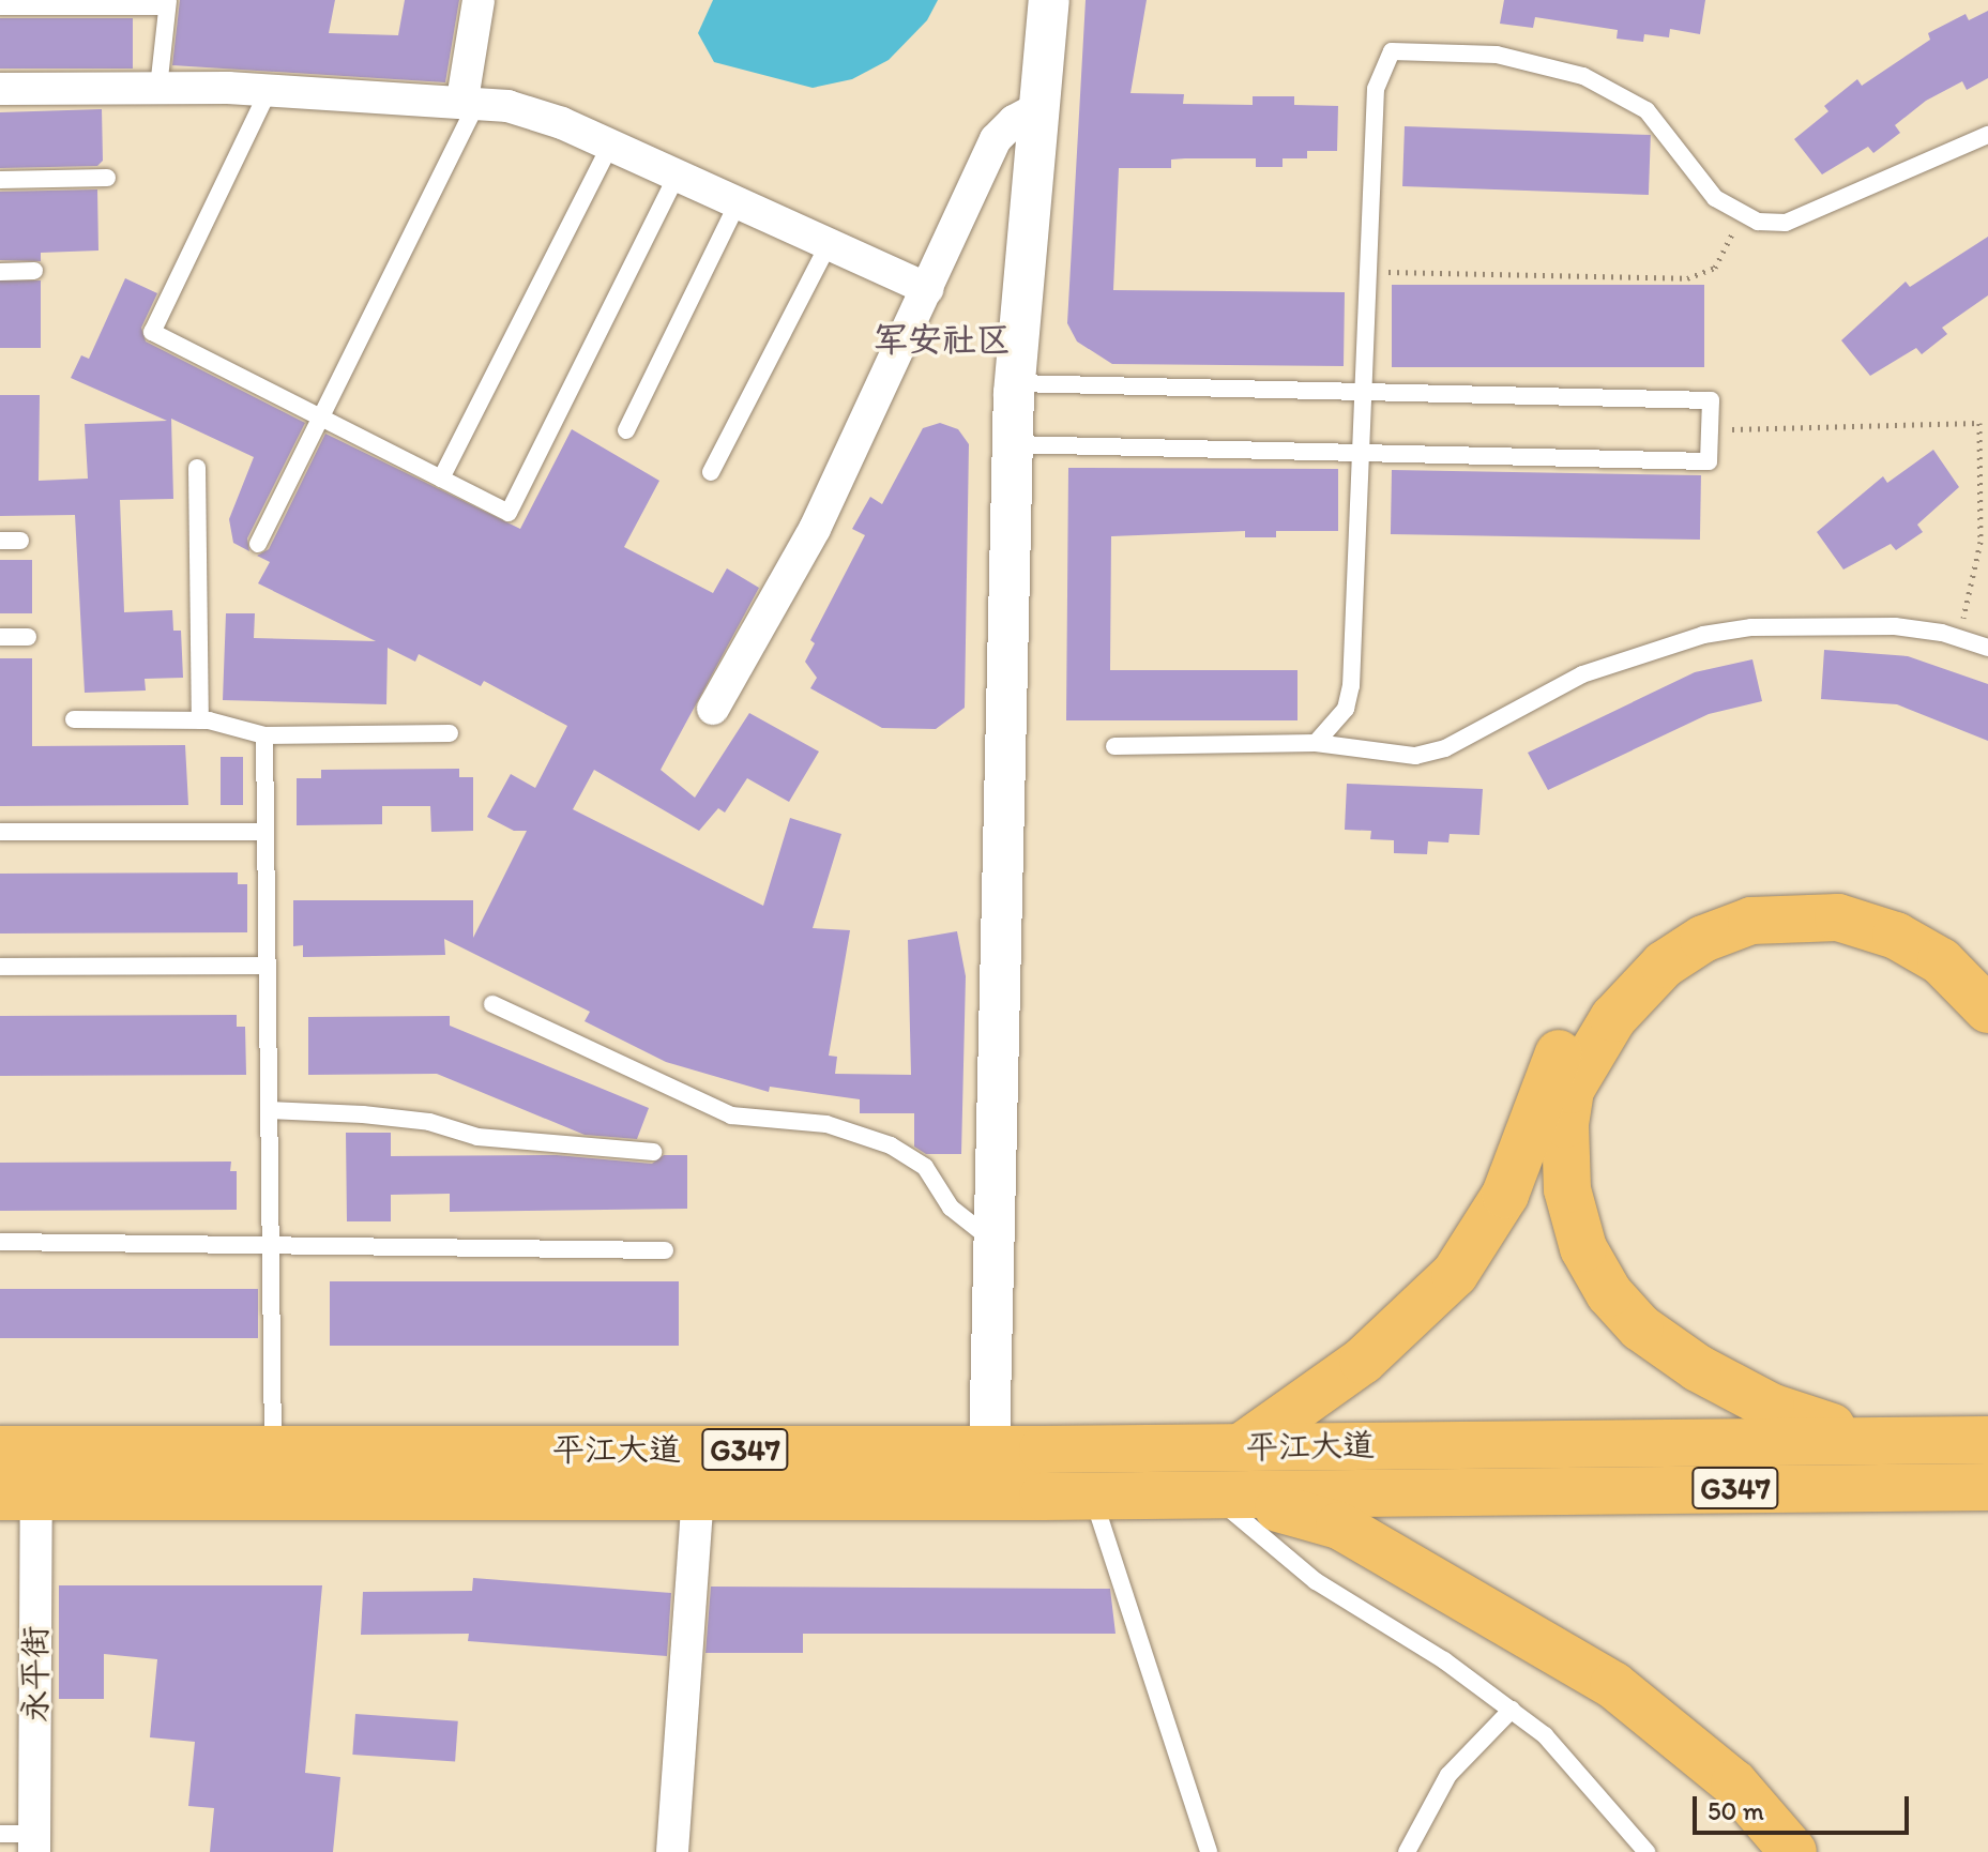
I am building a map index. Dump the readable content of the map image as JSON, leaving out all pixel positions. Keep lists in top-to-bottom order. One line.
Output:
{"streets":{"highway":["平江大道","G347"],"street":["永平街"]},"crossings":[["平江大道","G347"],["平江大道","永平街"]],"districts":["军安社区"],"scale_bar":"50 m"}
